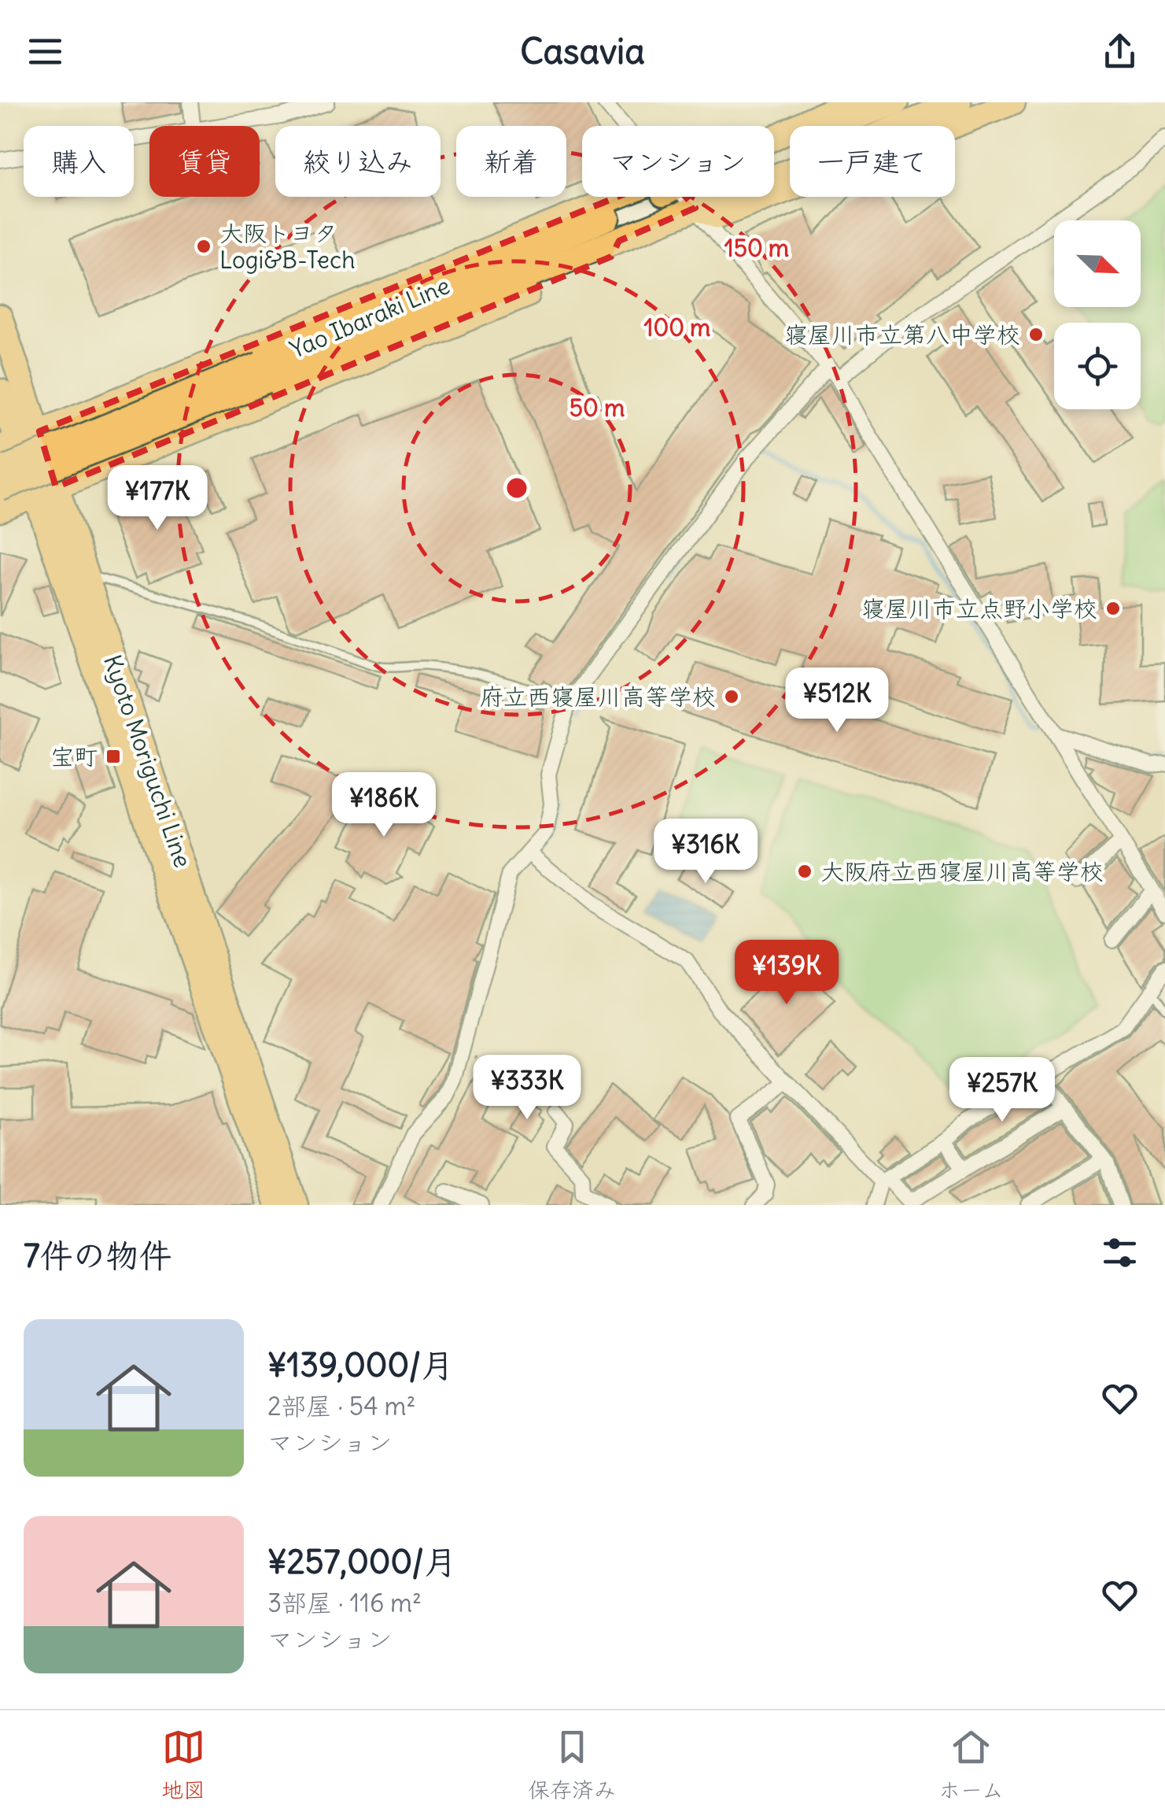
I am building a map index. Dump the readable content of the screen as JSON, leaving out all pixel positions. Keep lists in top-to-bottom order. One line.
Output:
{"streets":{"main road":["Yao Ibaraki Line","Kyoto Moriguchi Line"]},"places":{"other":["大阪トヨタ Logi&B-Tech","寝屋川市立第八中学校","寝屋川市立点野小学校","府立西寝屋川高等学校","大阪府立西寝屋川高等学校"],"transit":["宝町"]},"north":"bottom right","page":{"header":"Casavia","chip":["購入","賃貸","絞り込み","新着","マンション","一戸建て"],"price":["¥177K","¥512K","¥186K","¥316K","¥139K","¥333K","¥257K"],"heading":"7件の物件","list":[{"name":"¥139,000/月","note":"2部屋 · 54 m² · マンション"},{"name":"¥257,000/月","note":"3部屋 · 116 m² · マンション"}],"tabs":["地図","保存済み","ホーム"]},"rings":["150 m","100 m","50 m"]}
